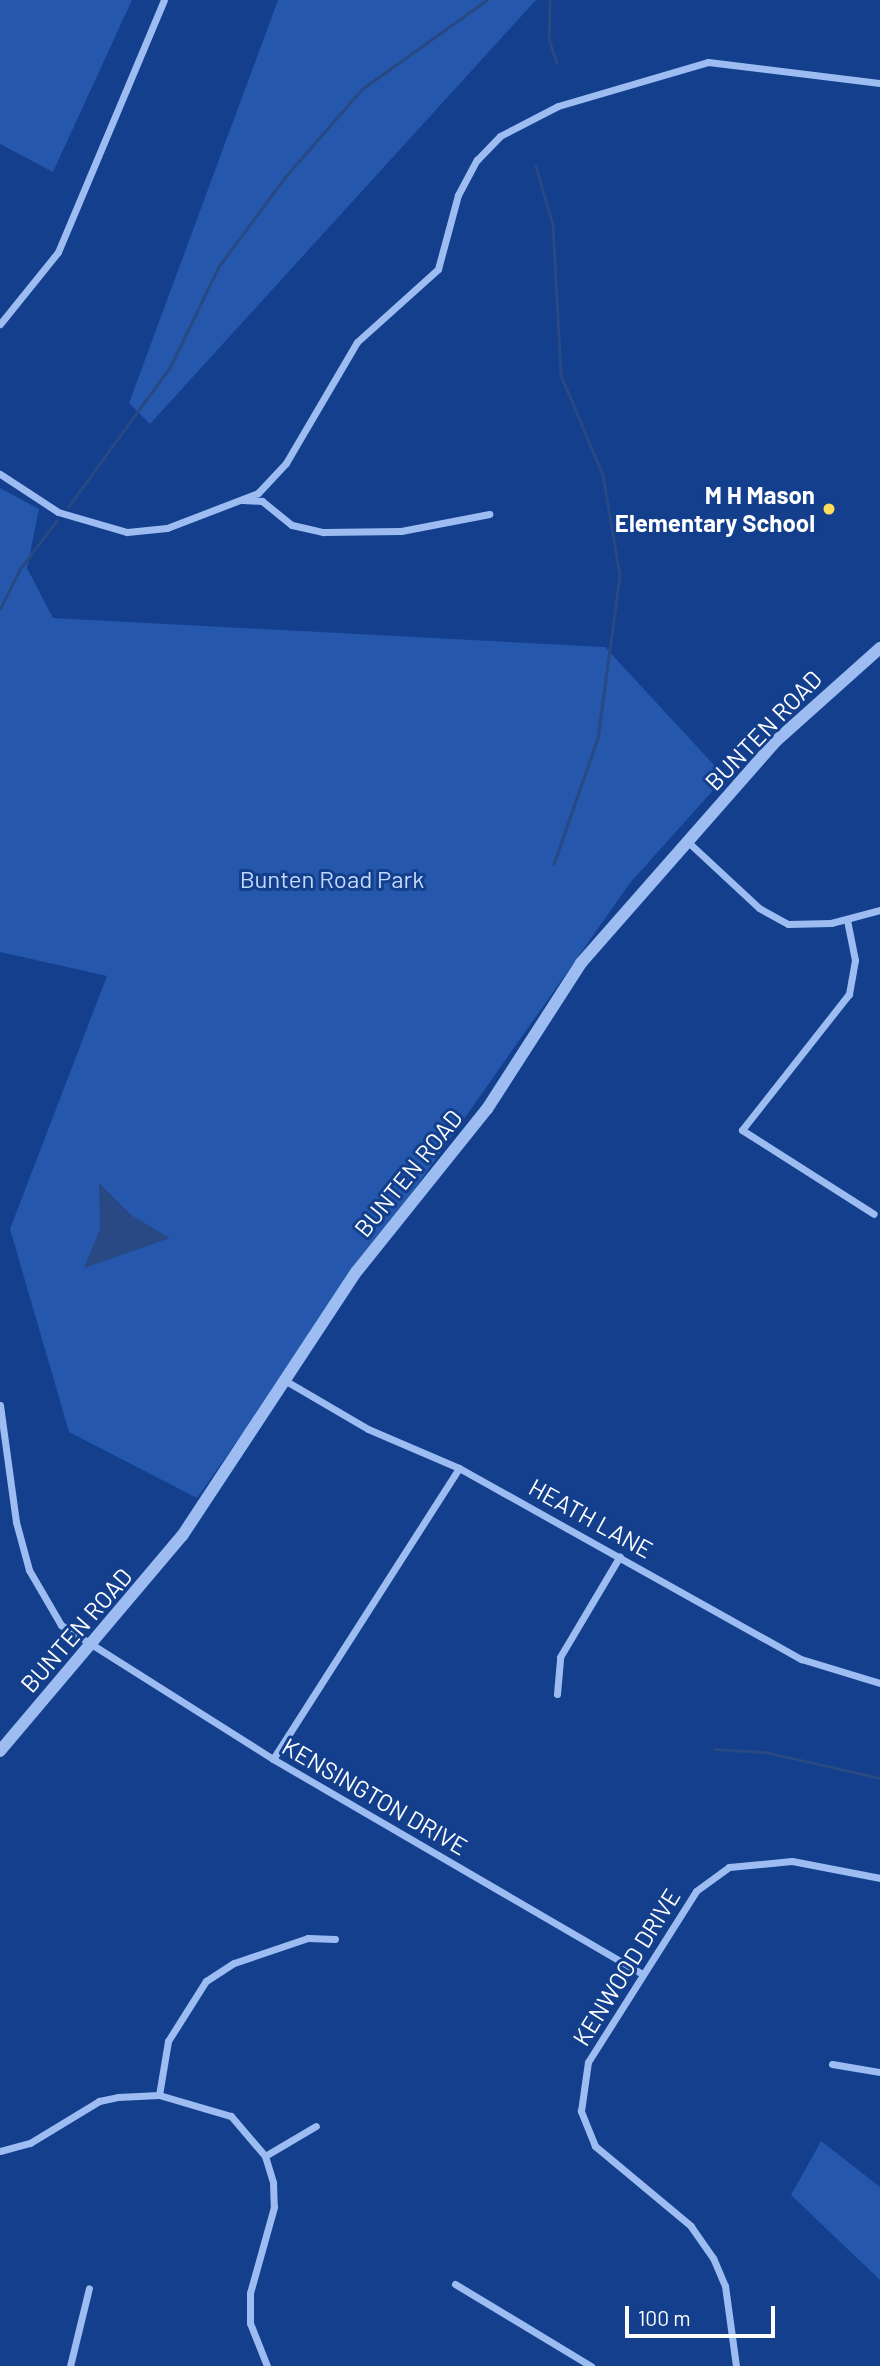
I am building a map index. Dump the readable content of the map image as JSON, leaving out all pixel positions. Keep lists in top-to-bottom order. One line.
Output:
{"streets":{"street":["BUNTEN ROAD","HEATH LANE","KENSINGTON DRIVE","KENWOOD DRIVE"]},"crossings":[["BUNTEN ROAD","HEATH LANE"],["BUNTEN ROAD","KENSINGTON DRIVE"],["KENSINGTON DRIVE","KENWOOD DRIVE"]],"parks":["Bunten Road Park"],"places":["M H Mason Elementary School"],"scale_bar":"100 m"}
